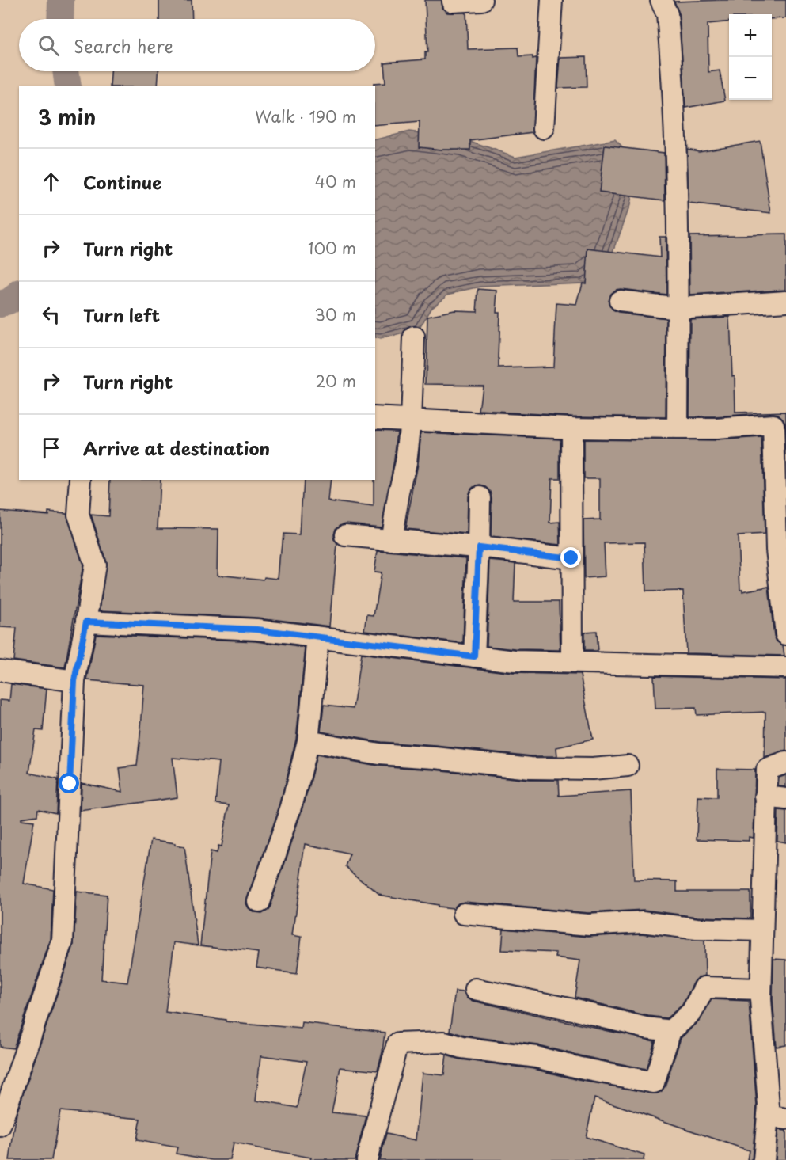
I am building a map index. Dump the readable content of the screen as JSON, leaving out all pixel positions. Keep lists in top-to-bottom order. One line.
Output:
{"page":{"map_buttons":["+","−"],"search":"Search here","heading":["3 min","Walk · 190 m"],"list":[["Continue","40 m"],["Turn right","100 m"],["Turn left","30 m"],["Turn right","20 m"],"Arrive at destination"]}}
